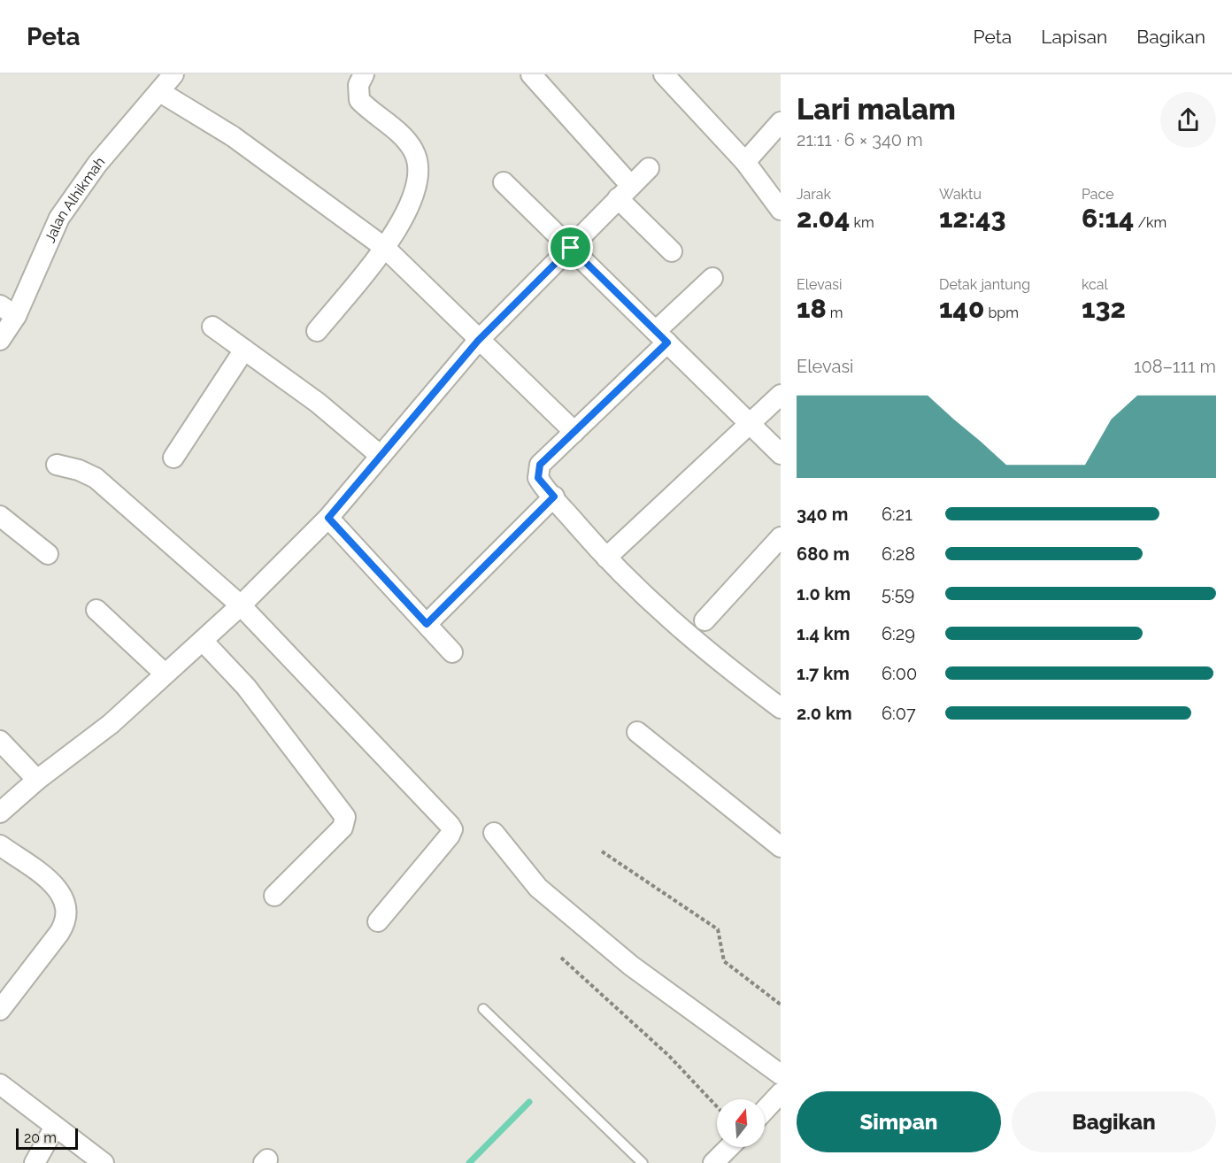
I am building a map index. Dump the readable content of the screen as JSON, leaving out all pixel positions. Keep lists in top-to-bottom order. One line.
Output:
{"streets":{"street":["Jalan Alhikmah"]},"scale_bar":"20 m","north":"top","page":{"header":"Peta","nav":["Peta","Lapisan","Bagikan"],"heading":["Lari malam","21:11 · 6 × 340 m"],"stats":[["Jarak","2.04 km"],["Waktu","12:43"],["Pace","6:14 /km"],["Elevasi","18 m"],["Detak jantung","140 bpm"],["kcal","132"]],"chart":["Elevasi","108–111 m"],"list":[{"name":"340 m","note":"6:21"},{"name":"680 m","note":"6:28"},{"name":"1.0 km","note":"5:59"},{"name":"1.4 km","note":"6:29"},{"name":"1.7 km","note":"6:00"},{"name":"2.0 km","note":"6:07"}],"buttons":["Simpan","Bagikan"],"scale":"20 m"}}
